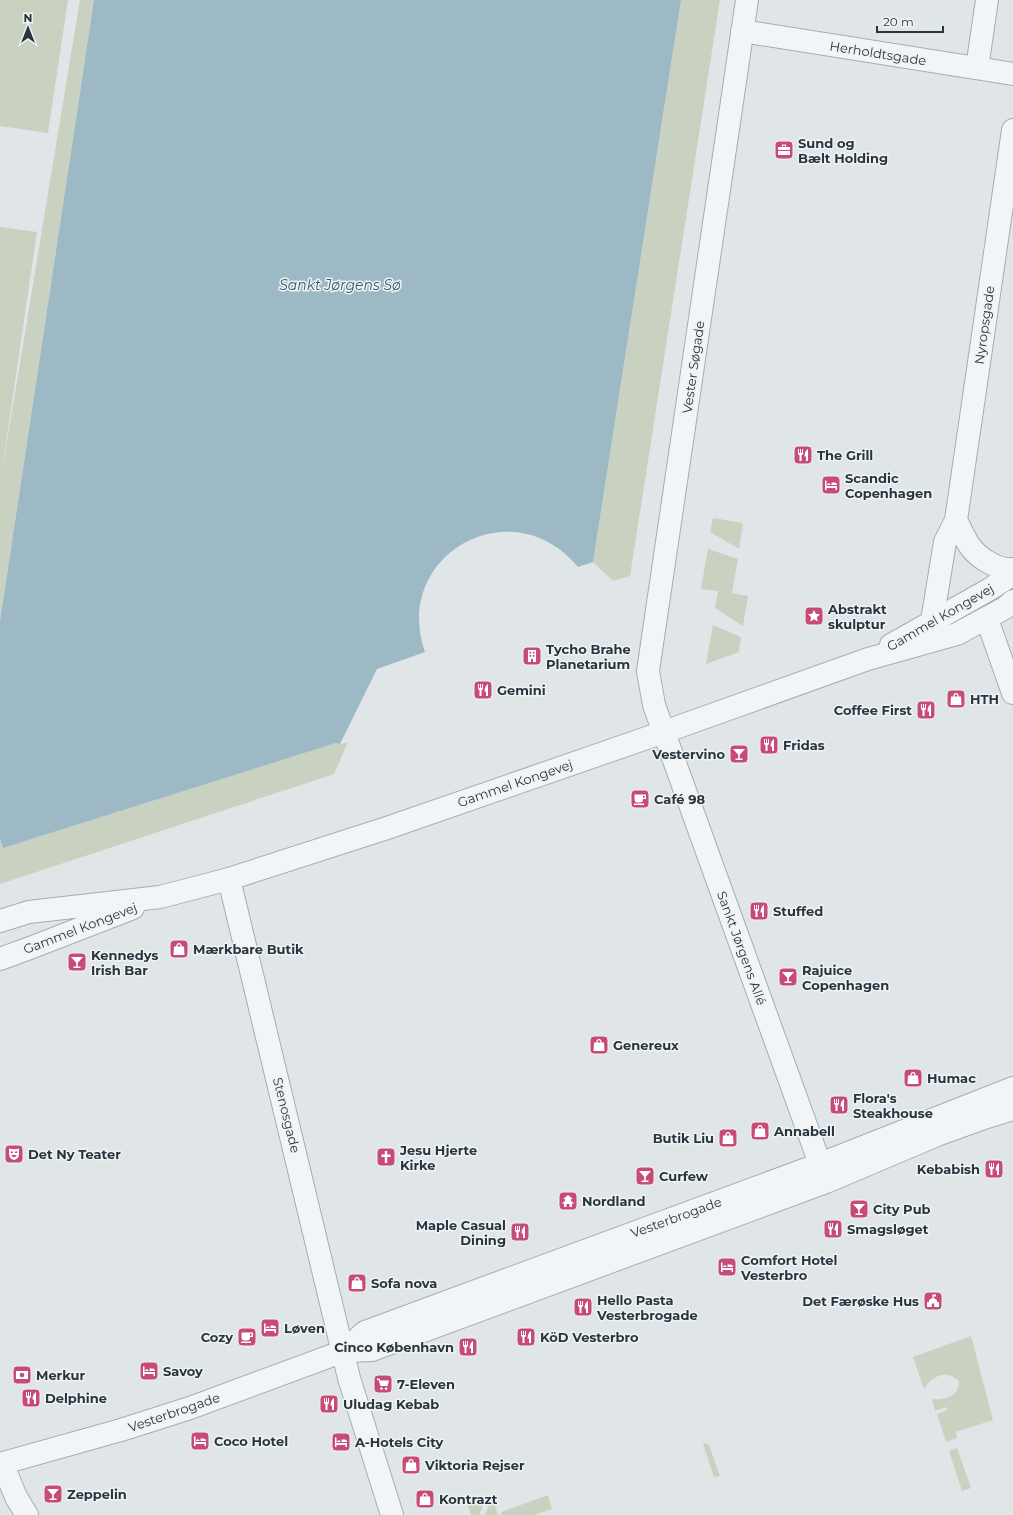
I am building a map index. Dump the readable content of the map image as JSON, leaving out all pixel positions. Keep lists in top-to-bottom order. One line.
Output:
{"streets":{"street":["Herholdtsgade","Nyropsgade","Vester Søgade","Gammel Kongevej","Sankt Jørgens Allé","Stenosgade","Vesterbrogade"]},"crossings":[["Herholdtsgade","Vester Søgade"],["Nyropsgade","Gammel Kongevej"],["Vester Søgade","Gammel Kongevej"],["Vester Søgade","Sankt Jørgens Allé"],["Gammel Kongevej","Sankt Jørgens Allé"],["Gammel Kongevej","Stenosgade"],["Sankt Jørgens Allé","Vesterbrogade"],["Stenosgade","Vesterbrogade"]],"water":["Sankt Jørgens Sø"],"places":{"office":["Sund og Bælt Holding"],"restaurant":["The Grill","Gemini","Coffee First","Fridas","Stuffed","Flora's Steakhouse","Kebabish","Smagsløget","Maple Casual Dining","Hello Pasta Vesterbrogade","KöD Vesterbro","Cinco København","Delphine","Uludag Kebab"],"hotel":["Scandic Copenhagen","Comfort Hotel Vesterbro","Løven","Savoy","Coco Hotel","A-Hotels City"],"place":["Abstrakt skulptur"],"building":["Tycho Brahe Planetarium"],"shop":["HTH","Mærkbare Butik","Genereux","Humac","Annabell","Butik Liu","Sofa nova","Viktoria Rejser","Kontrazt"],"bar":["Vestervino","Kennedys Irish Bar","Rajuice Copenhagen","Curfew","City Pub","Zeppelin"],"cafe":["Café 98","Cozy"],"theatre":["Det Ny Teater"],"church":["Jesu Hjerte Kirke"],"temple":["Nordland"],"public building":["Det Færøske Hus"],"bank":["Merkur"],"supermarket":["7-Eleven"]},"scale_bar":"20 m","north":"top"}
